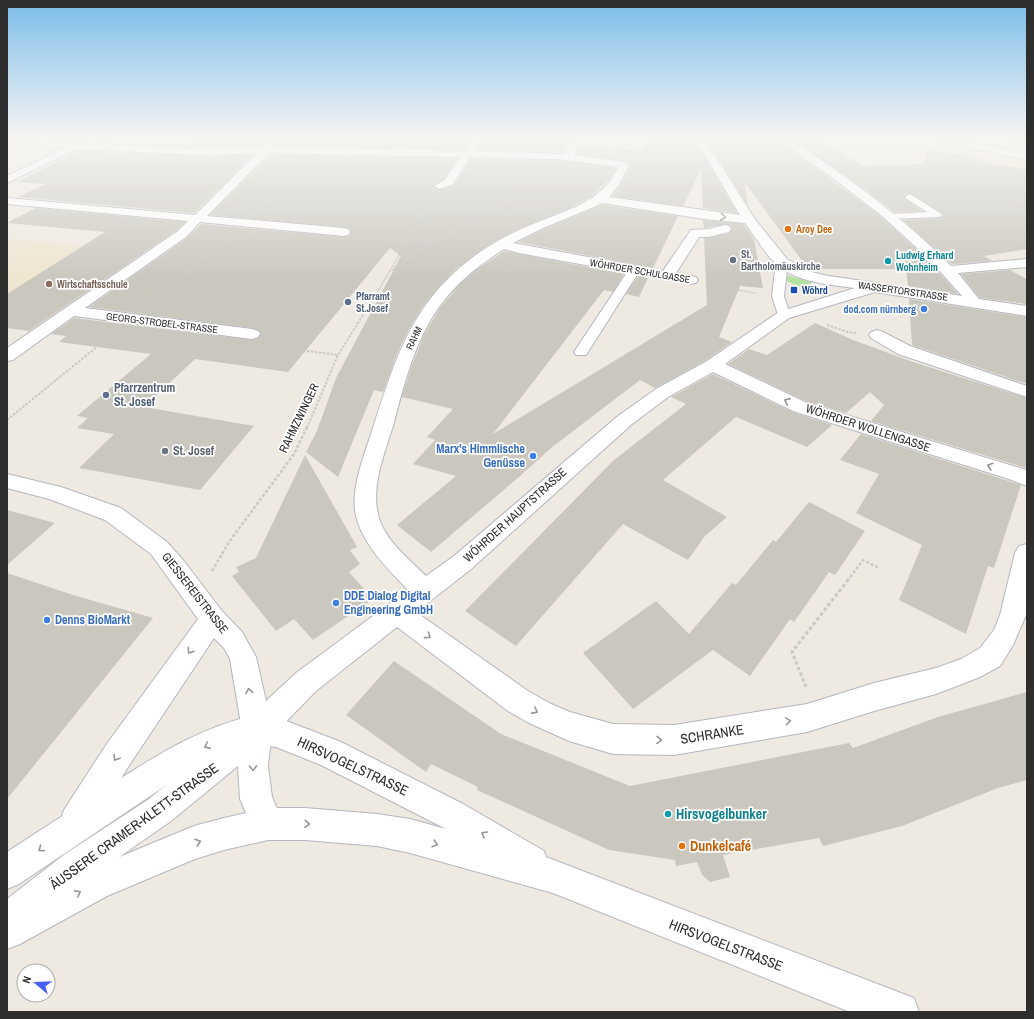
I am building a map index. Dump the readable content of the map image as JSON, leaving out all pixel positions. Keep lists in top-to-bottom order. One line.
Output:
{"streets":{"street":["WÖHRDER SCHULGASSE","WASSERTORSTRASSE","GEORG-STROBEL-STRASSE","RAHM","WÖHRDER WOLLENGASSE","WÖHRDER HAUPTSTRASSE","GIESSEREISTRASSE","SCHRANKE","HIRSVOGELSTRASSE","ÄUSSERE CRAMER-KLETT-STRASSE"],"path":["RAHMZWINGER"]},"crossings":[["WÖHRDER SCHULGASSE","RAHM"],["WÖHRDER SCHULGASSE","WÖHRDER HAUPTSTRASSE"],["WASSERTORSTRASSE","WÖHRDER HAUPTSTRASSE"],["RAHM","WÖHRDER HAUPTSTRASSE"],["RAHMZWINGER","GIESSEREISTRASSE"],["WÖHRDER WOLLENGASSE","WÖHRDER HAUPTSTRASSE"],["WÖHRDER HAUPTSTRASSE","GIESSEREISTRASSE"],["WÖHRDER HAUPTSTRASSE","SCHRANKE"],["WÖHRDER HAUPTSTRASSE","HIRSVOGELSTRASSE"],["WÖHRDER HAUPTSTRASSE","ÄUSSERE CRAMER-KLETT-STRASSE"],["GIESSEREISTRASSE","HIRSVOGELSTRASSE"],["GIESSEREISTRASSE","ÄUSSERE CRAMER-KLETT-STRASSE"],["HIRSVOGELSTRASSE","ÄUSSERE CRAMER-KLETT-STRASSE"]],"one_way":["GIESSEREISTRASSE","SCHRANKE"],"places":{"other":["Aroy Dee","St. Bartholomäuskirche","Ludwig Erhard Wohnheim","Wirtschaftsschule","Pfarramt St.Josef","dod.com nürnberg","Pfarrzentrum St. Josef","St. Josef","Marx's Himmlische Genüsse","DDE Dialog Digital Engineering GmbH","Denns BioMarkt","Hirsvogelbunker","Dunkelcafé"],"transit":["Wöhrd"]},"north":"left"}
